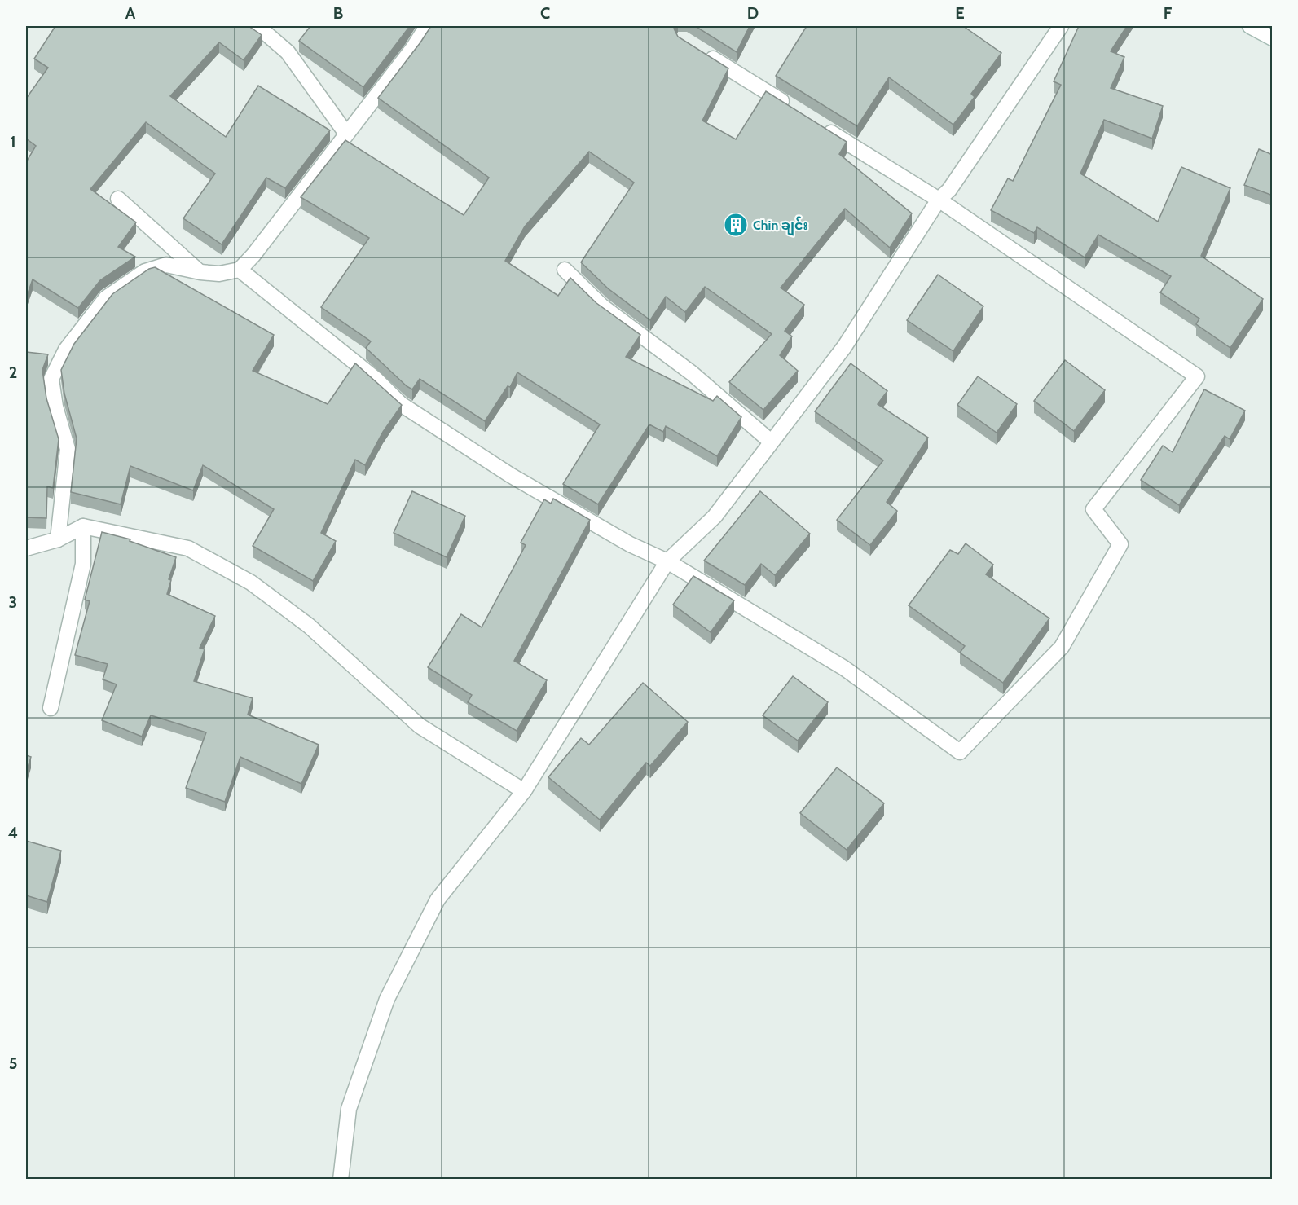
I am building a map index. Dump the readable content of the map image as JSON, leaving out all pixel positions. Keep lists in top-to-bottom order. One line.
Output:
{"places":{"building":["Chin ချင်း"]},"grid":{"columns":["A","B","C","D","E","F"],"rows":["1","2","3","4","5"]}}
